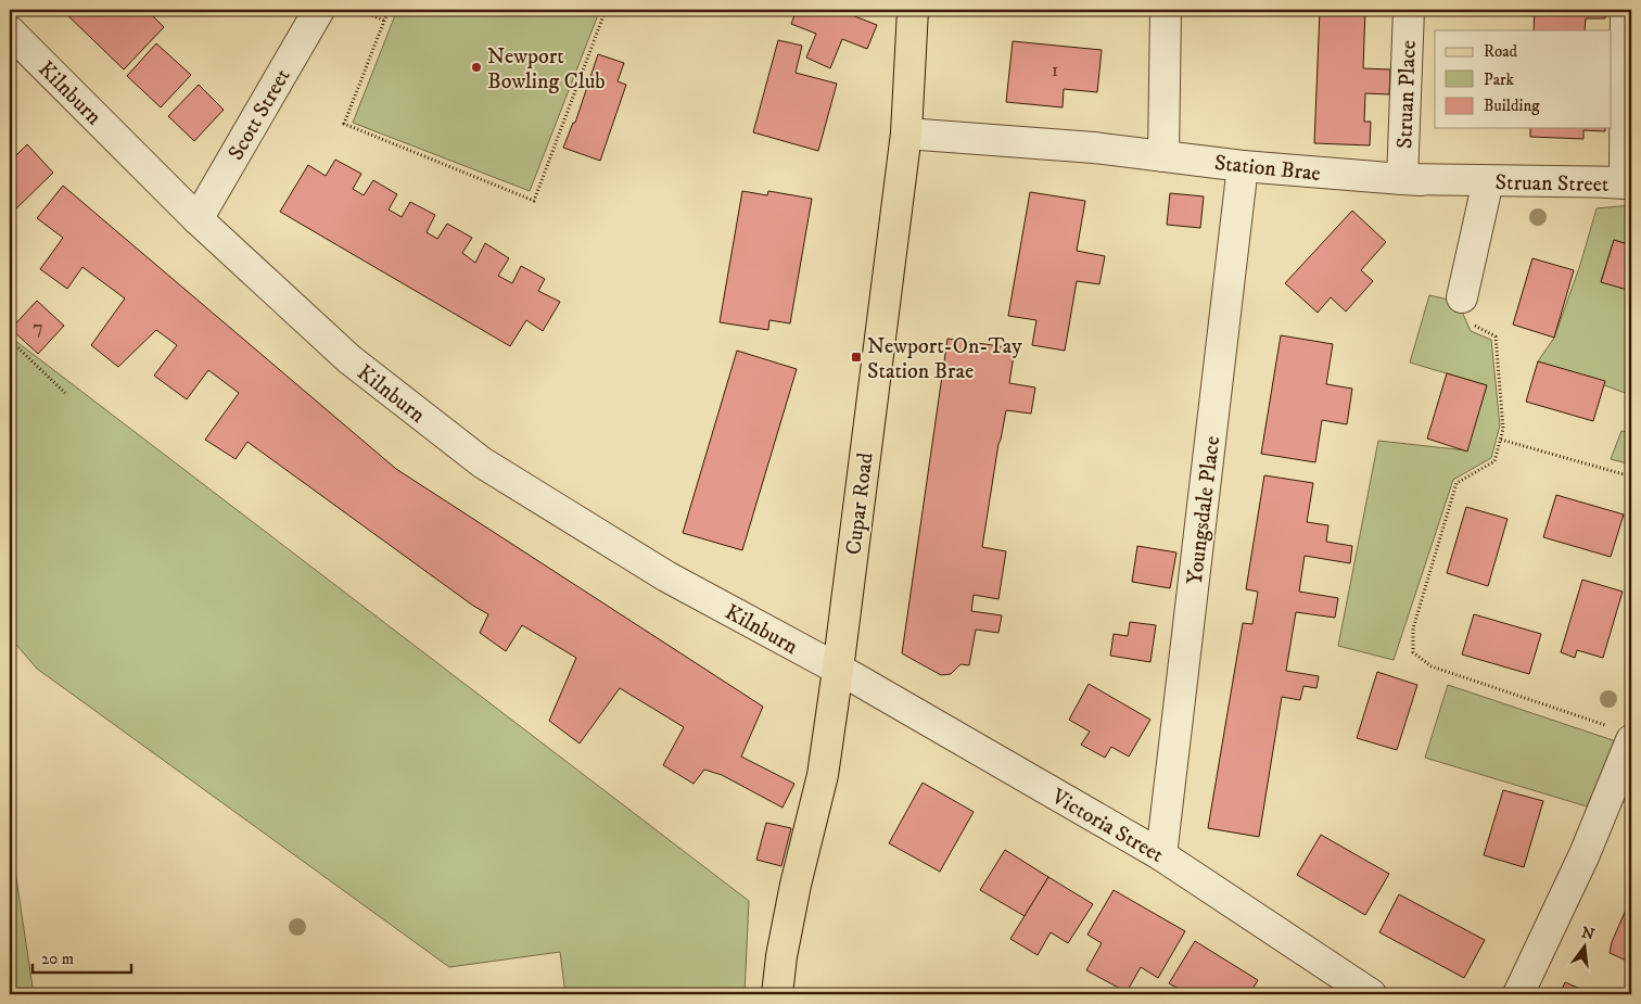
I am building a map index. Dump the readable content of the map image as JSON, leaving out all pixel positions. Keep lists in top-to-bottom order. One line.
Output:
{"streets":{"main road":["Cupar Road"],"street":["Kilnburn","Struan Place","Scott Street","Station Brae","Struan Street","Youngsdale Place","Victoria Street"]},"crossings":[["Kilnburn","Scott Street"],["Kilnburn","Cupar Road"],["Kilnburn","Victoria Street"],["Struan Place","Station Brae"],["Struan Place","Struan Street"],["Station Brae","Struan Street"],["Station Brae","Cupar Road"],["Station Brae","Youngsdale Place"],["Cupar Road","Victoria Street"],["Youngsdale Place","Victoria Street"]],"places":{"other":["Newport Bowling Club"],"transit":["Newport-On-Tay Station Brae"]},"house_numbers":["1","7"],"legend":["Road","Park","Building"],"scale_bar":"20 m","north":"top"}
